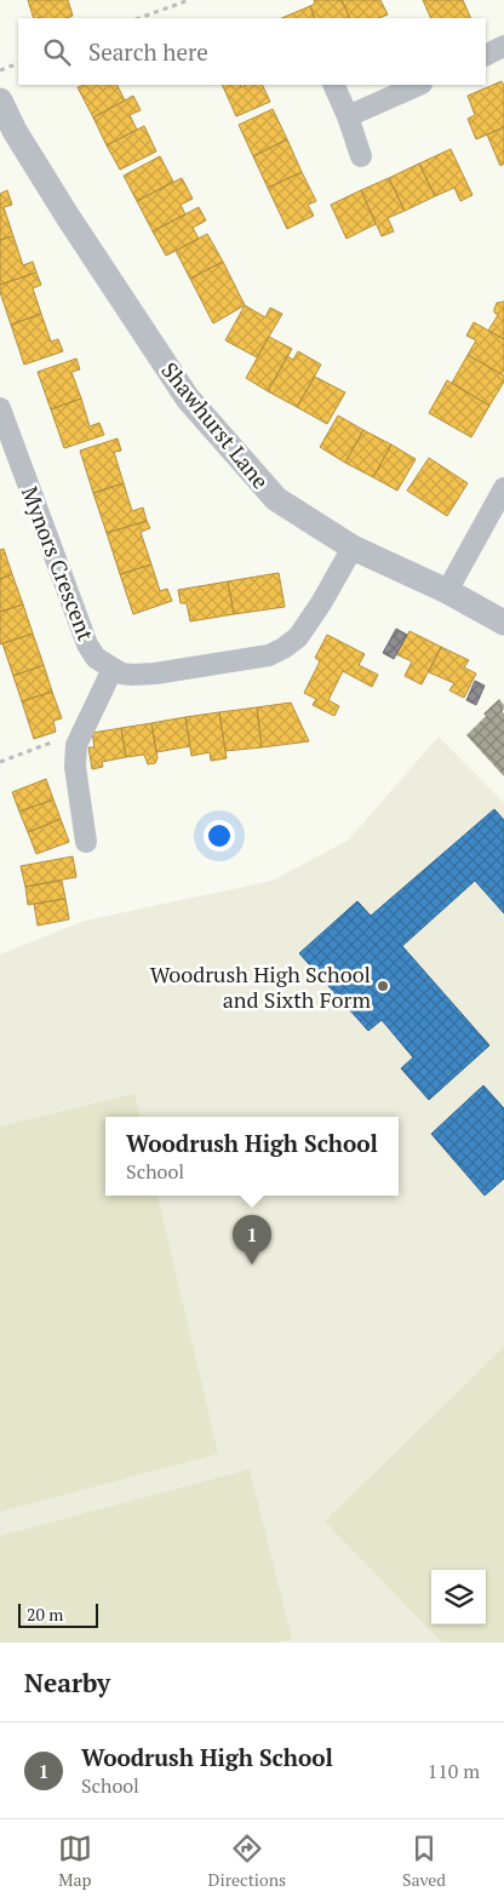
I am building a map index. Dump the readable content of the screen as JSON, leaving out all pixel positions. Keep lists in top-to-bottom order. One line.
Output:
{"streets":{"street":["Shawhurst Lane","Mynors Crescent"]},"places":["Woodrush High School and Sixth Form"],"scale_bar":"20 m","page":{"search":"Search here","popup":["Woodrush High School","School"],"pins":"1","scale":"20 m","heading":"Nearby","list":[{"mark":"1","name":"Woodrush High School","note":"School","value":"110 m"}],"nav":["Map","Directions","Saved"]}}
